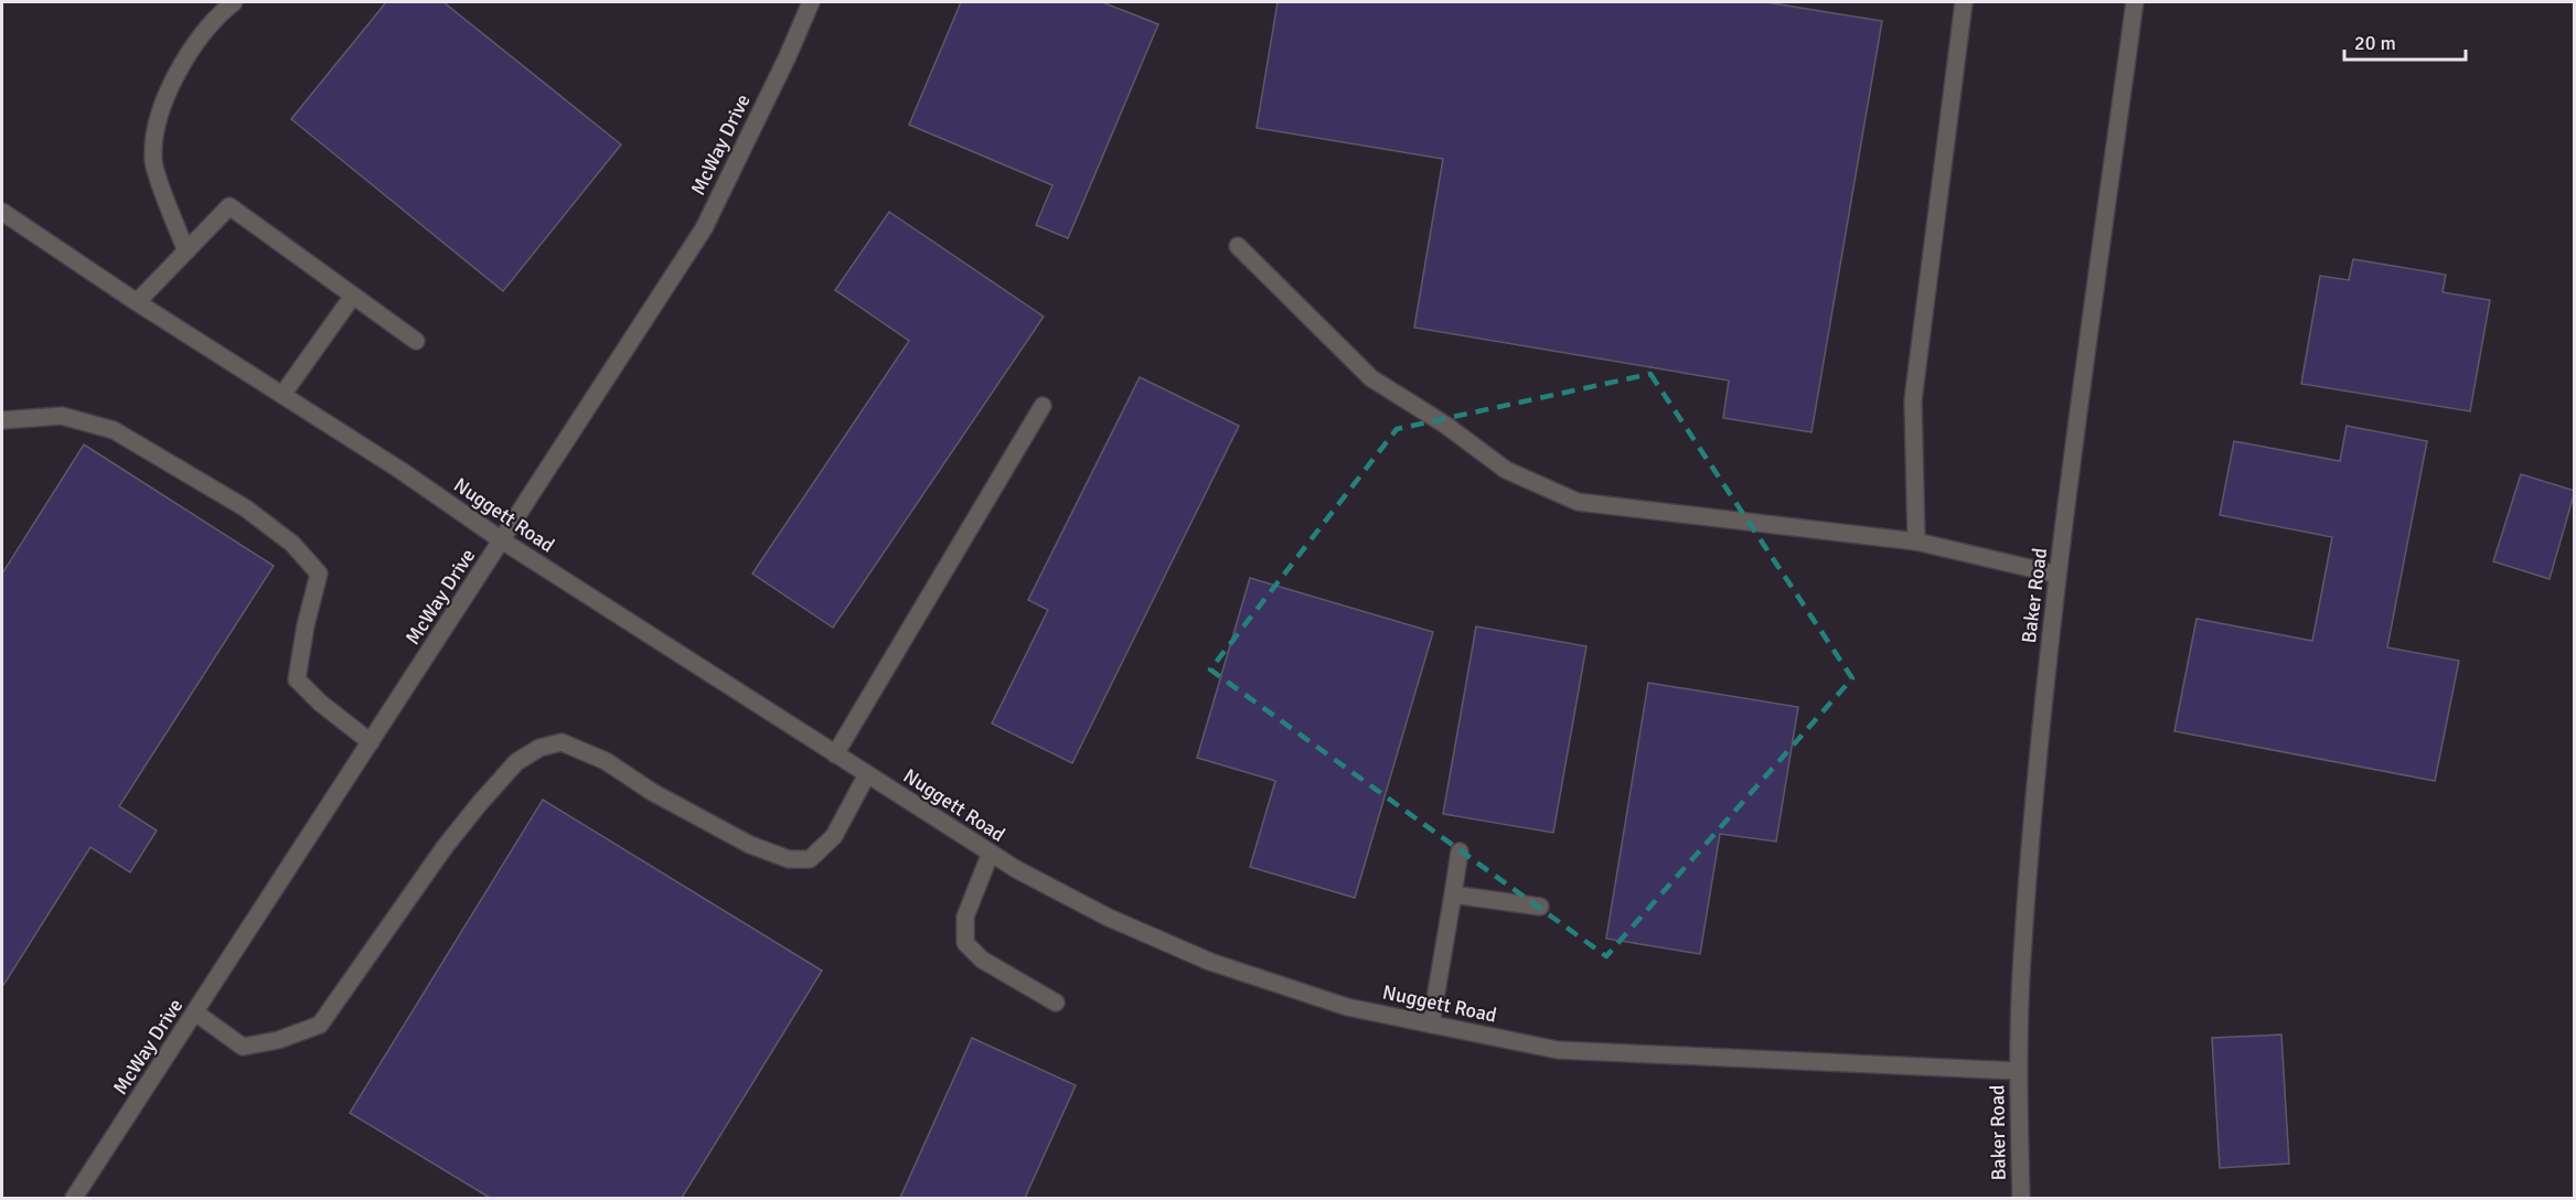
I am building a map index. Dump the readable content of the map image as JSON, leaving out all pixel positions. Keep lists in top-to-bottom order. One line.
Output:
{"streets":{"street":["McWay Drive","Nuggett Road","Baker Road"]},"crossings":[["McWay Drive","Nuggett Road"],["Nuggett Road","Baker Road"]],"scale_bar":"20 m"}
